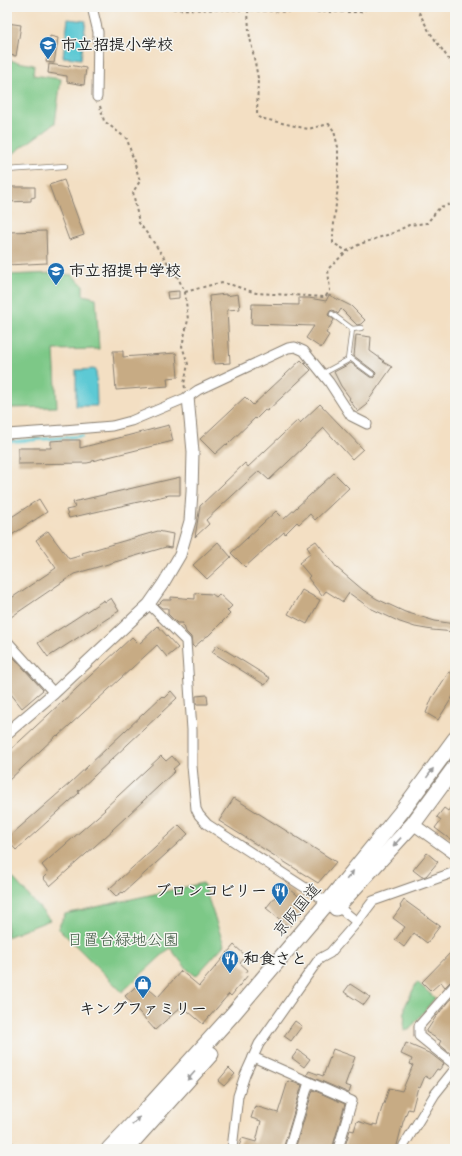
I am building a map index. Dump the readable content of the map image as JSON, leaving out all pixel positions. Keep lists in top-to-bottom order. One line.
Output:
{"streets":{"highway":["京阪国道"]},"parks":["日置台緑地公園"],"places":{"school or university":["市立招提小学校","市立招提中学校"],"restaurant":["ブロンコビリー","和食さと"],"shop":["キングファミリー"]}}
